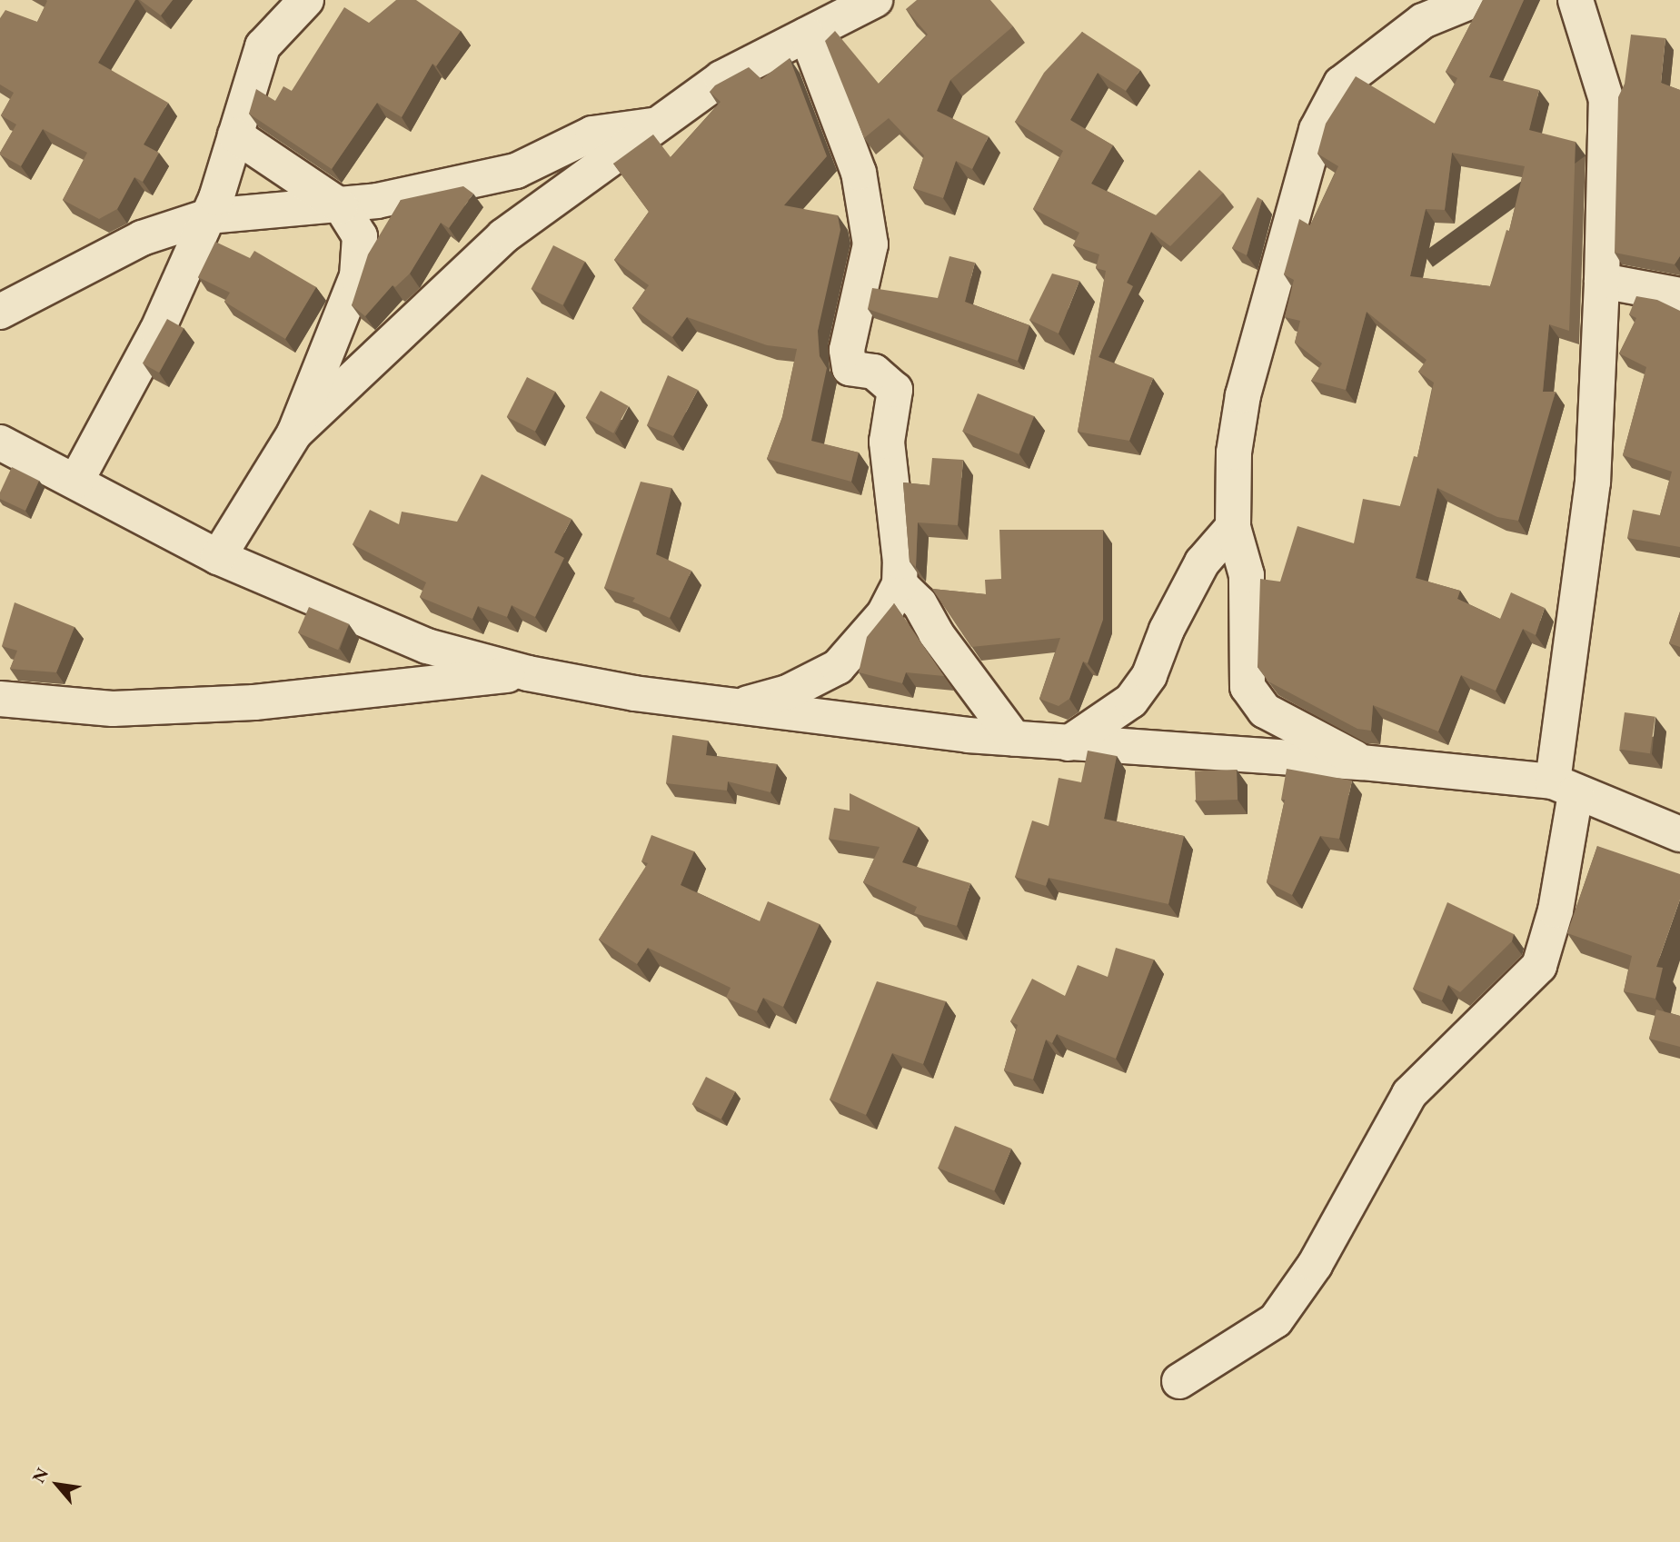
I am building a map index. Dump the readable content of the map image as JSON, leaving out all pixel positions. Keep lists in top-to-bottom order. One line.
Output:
{"north":"top left"}
